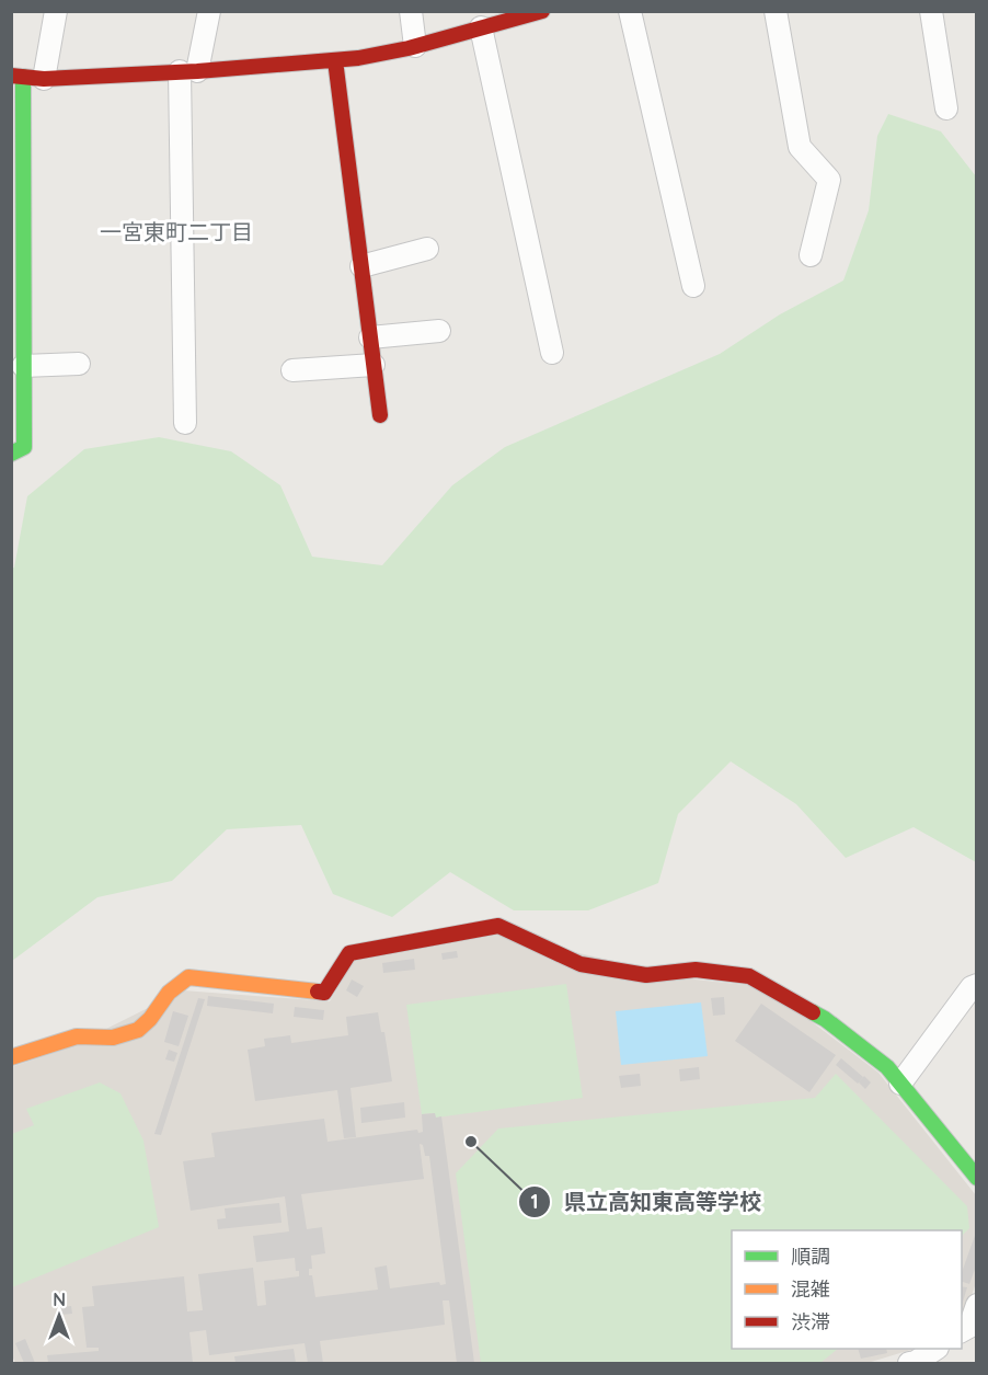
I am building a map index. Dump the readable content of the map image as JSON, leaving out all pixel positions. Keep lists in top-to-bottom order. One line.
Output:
{"districts":["一宮東町二丁目"],"places":["県立高知東高等学校"],"legend":["順調","混雑","渋滞"],"north":"top"}
